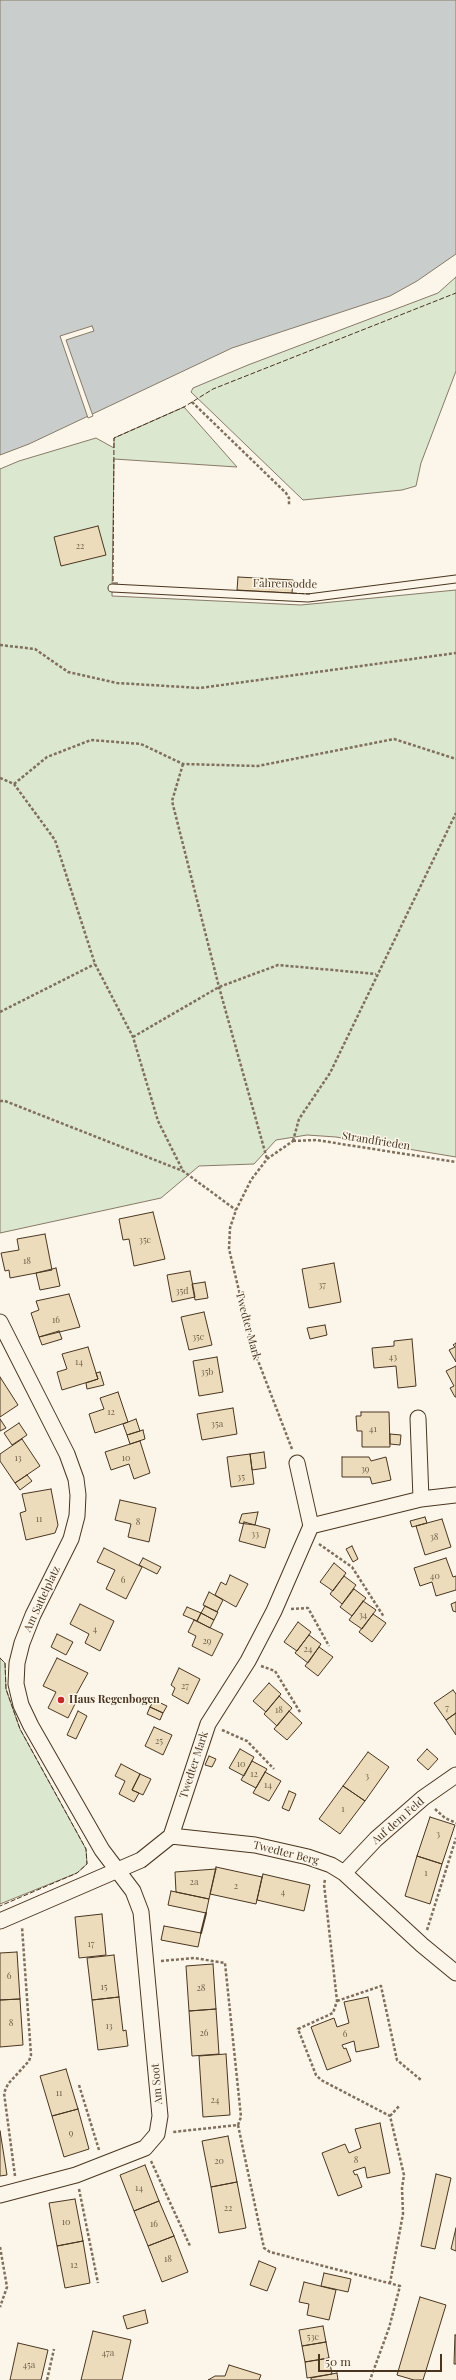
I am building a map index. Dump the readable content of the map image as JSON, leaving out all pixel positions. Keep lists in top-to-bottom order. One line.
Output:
{"streets":{"street":["Twedter Mark","Am Sattelplatz","Auf dem Feld","Twedter Berg","Am Soot"],"lane":["Fahrensodde"],"path":["Strandfrieden"]},"crossings":[["Strandfrieden","Twedter Mark"],["Twedter Mark","Twedter Berg"],["Am Sattelplatz","Am Soot"],["Auf dem Feld","Twedter Berg"]],"places":["Haus Regenbogen"],"house_numbers":["22","35e","18","37","35d","16","35c","43","14","35b","12","35a","41","13","10","39","35","11","8","33","38","40","6","34","4","29","24","27","7","18","25","10","12","3","14","1","3","1","2a","2","4","17","6","15","28","8","13","26","6","11","24","9","8","20","14","22","10","16","18","12","53e","47a","45a"],"scale_bar":"50 m"}
